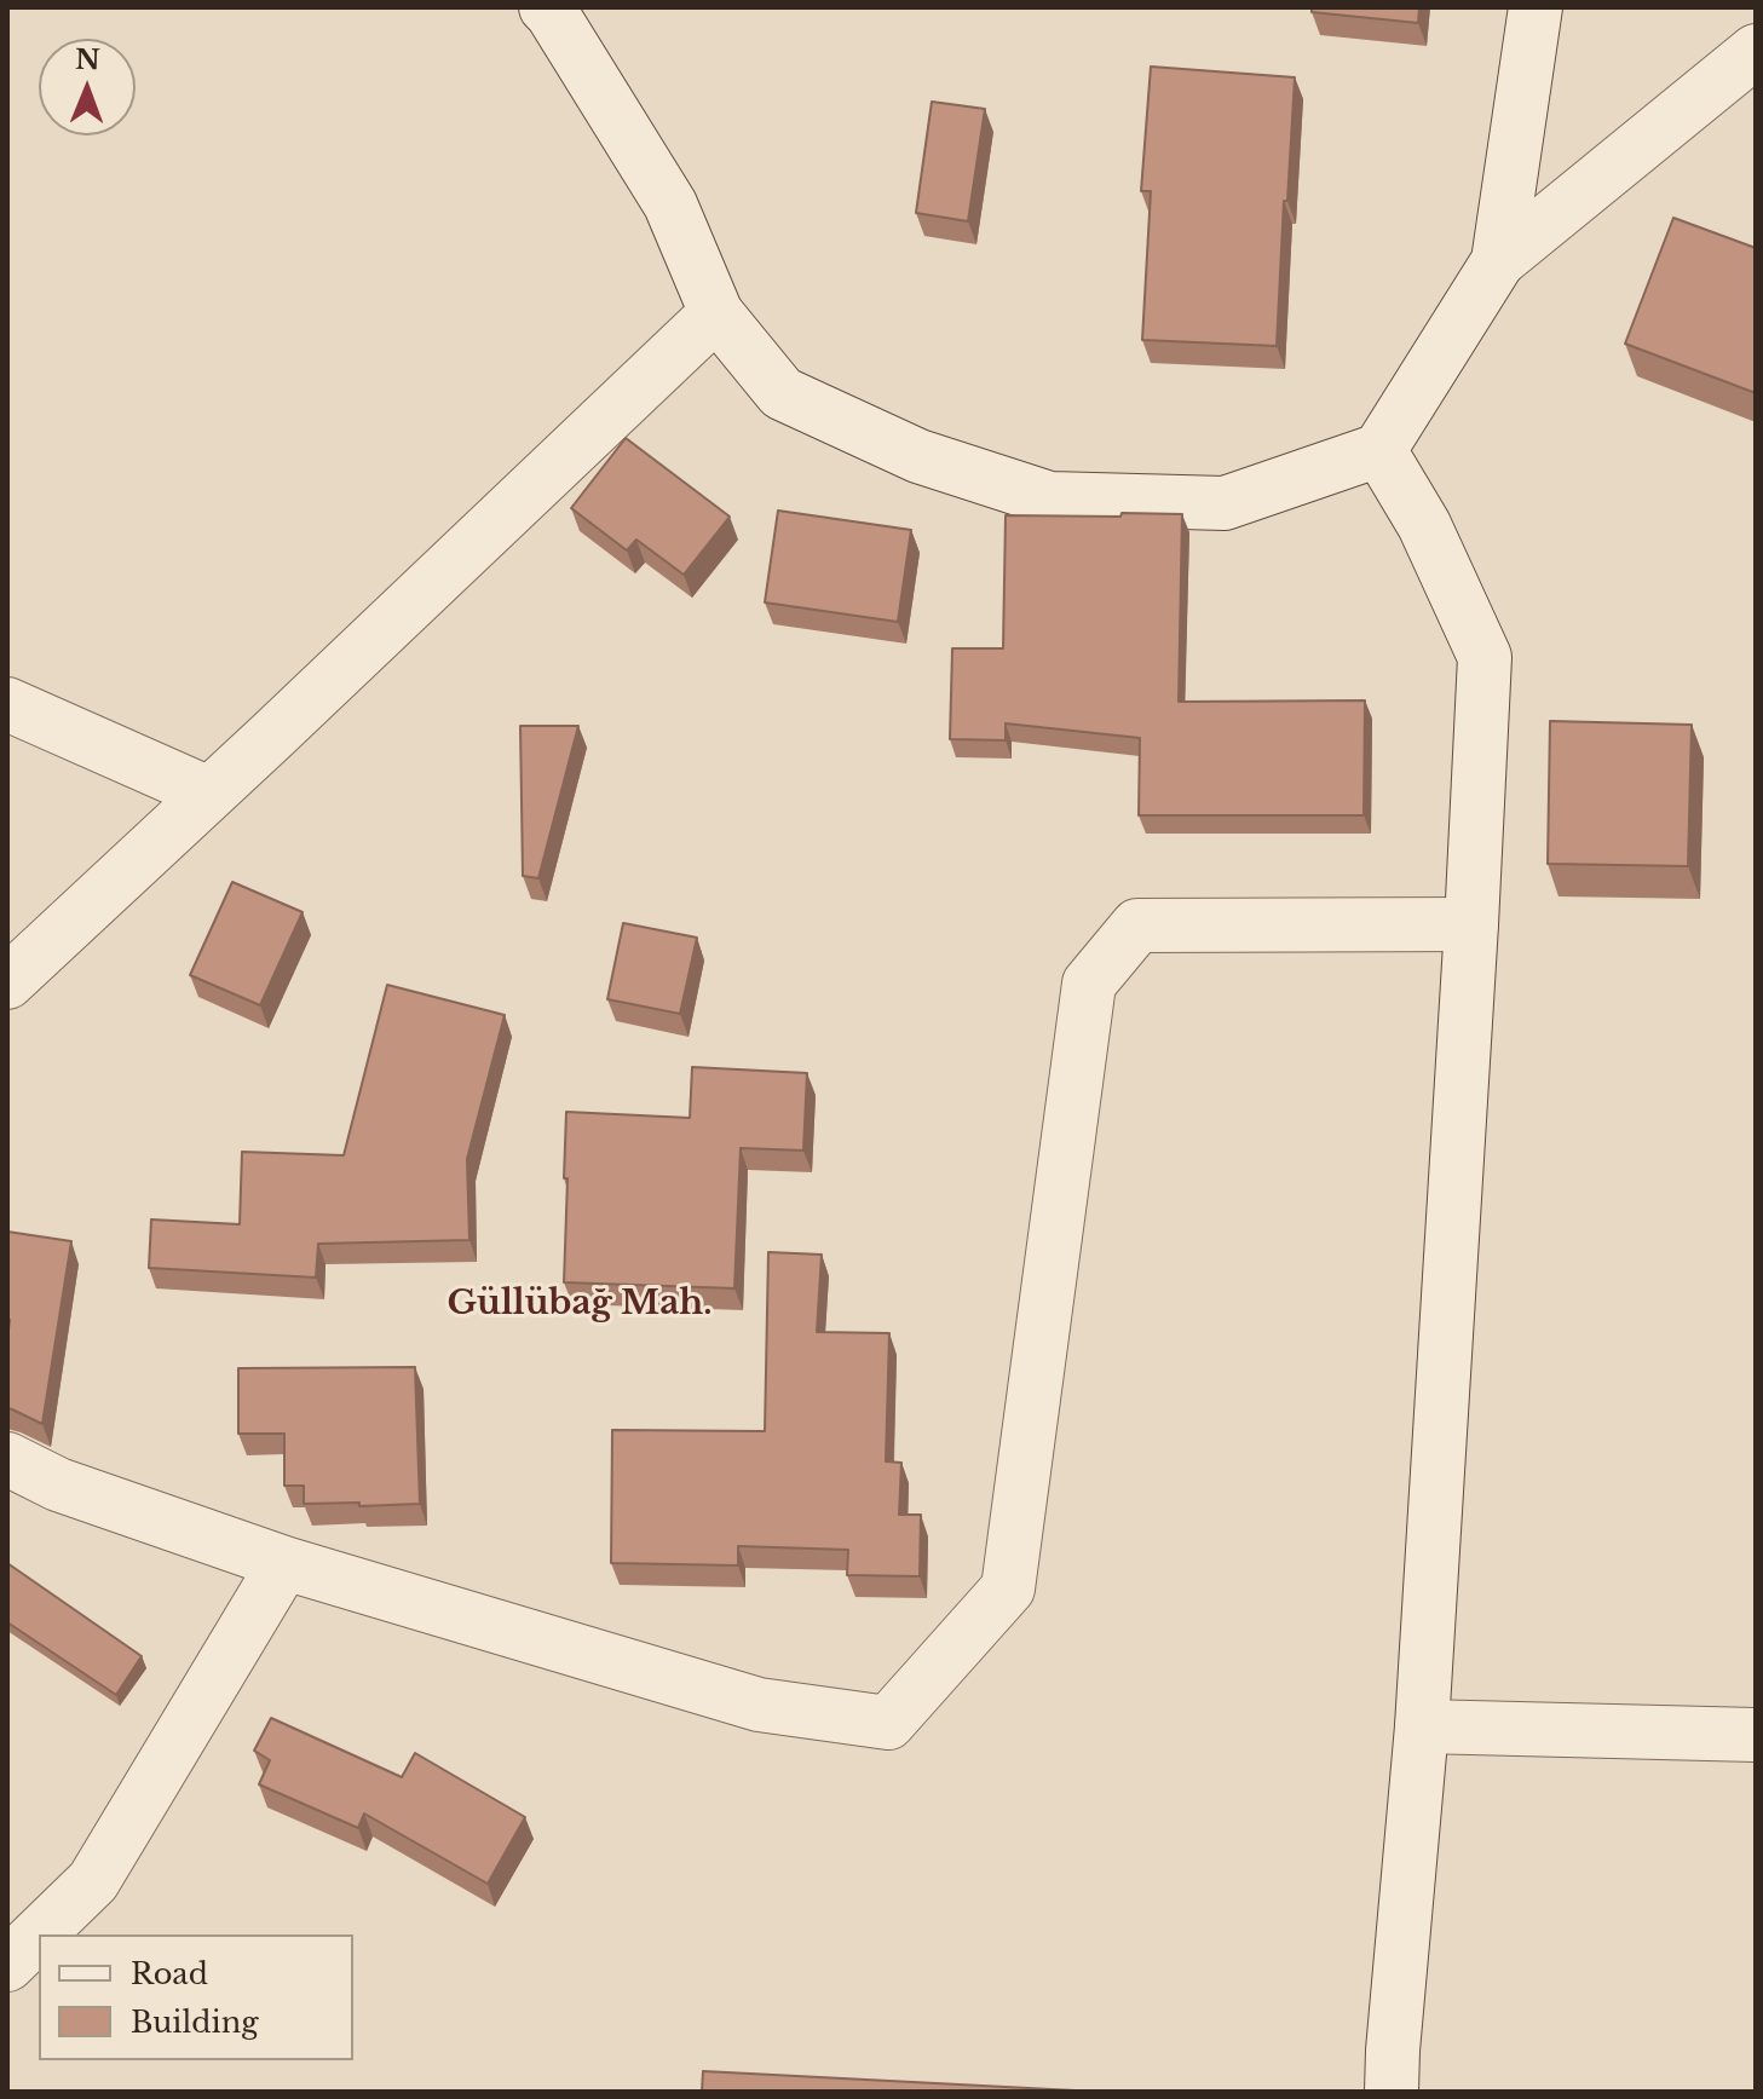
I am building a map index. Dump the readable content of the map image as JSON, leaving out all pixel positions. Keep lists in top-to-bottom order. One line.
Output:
{"districts":["Güllübağ Mah."],"legend":["Road","Building"],"north":"top"}
